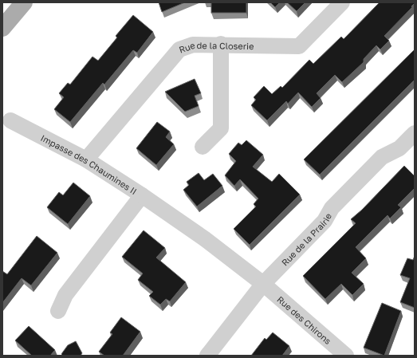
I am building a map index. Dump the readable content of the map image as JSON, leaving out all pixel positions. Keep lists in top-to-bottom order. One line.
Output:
{"streets":{"street":["Rue de la Closerie","Impasse des Chaumines II","Rue de la Prairie","Rue des Chirons"]},"crossings":[["Rue de la Closerie","Impasse des Chaumines II"],["Impasse des Chaumines II","Rue des Chirons"],["Rue de la Prairie","Rue des Chirons"]]}
